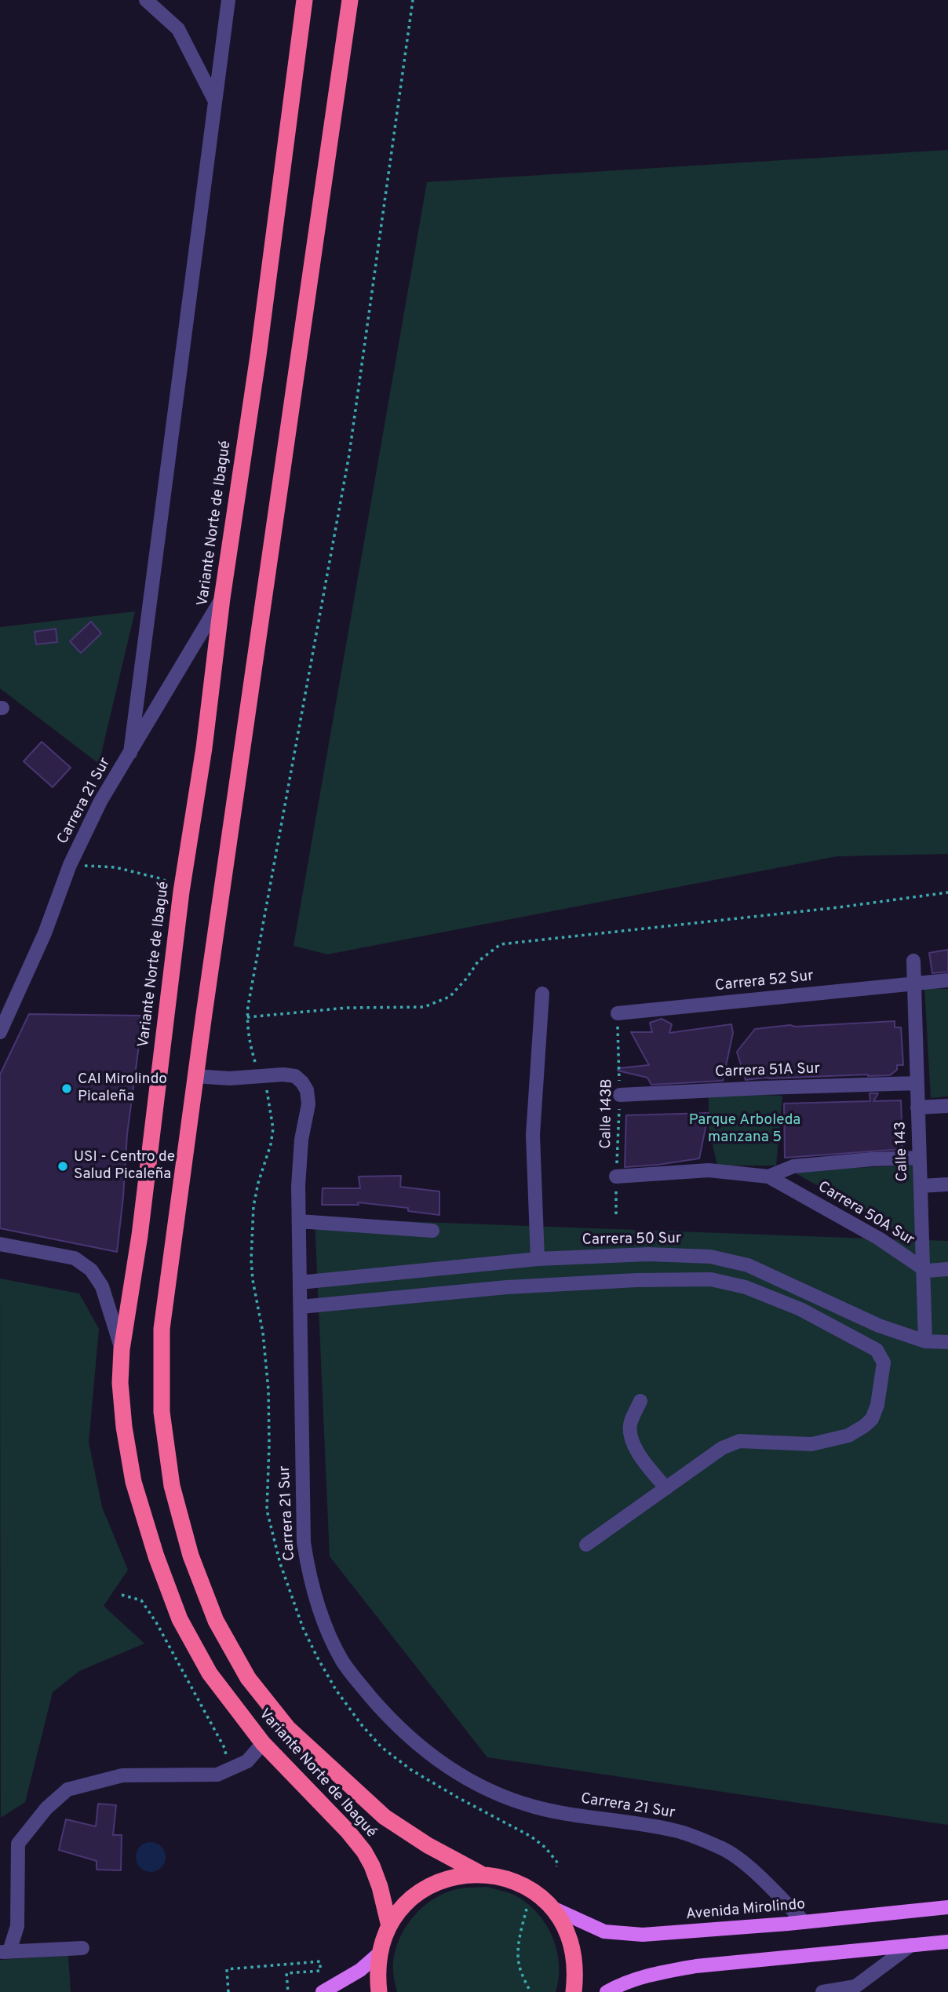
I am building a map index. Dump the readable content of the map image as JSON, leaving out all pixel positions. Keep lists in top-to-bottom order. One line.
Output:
{"streets":{"highway":["Variante Norte de Ibagué"],"main road":["Avenida Mirolindo"],"street":["Carrera 21 Sur","Carrera 52 Sur","Carrera 51A Sur","Calle 143","Carrera 50A Sur","Carrera 50 Sur"],"path":["Calle 143B"]},"crossings":[["Variante Norte de Ibagué","Carrera 21 Sur"],["Carrera 21 Sur","Carrera 50 Sur"],["Carrera 21 Sur","Avenida Mirolindo"],["Carrera 52 Sur","Calle 143B"],["Carrera 52 Sur","Calle 143"],["Carrera 51A Sur","Calle 143B"],["Carrera 51A Sur","Calle 143"],["Calle 143","Carrera 50A Sur"],["Calle 143","Carrera 50 Sur"]],"parks":["Parque Arboleda manzana 5"],"places":["CAI Mirolindo Picaleña","USI - Centro de Salud Picaleña"]}
